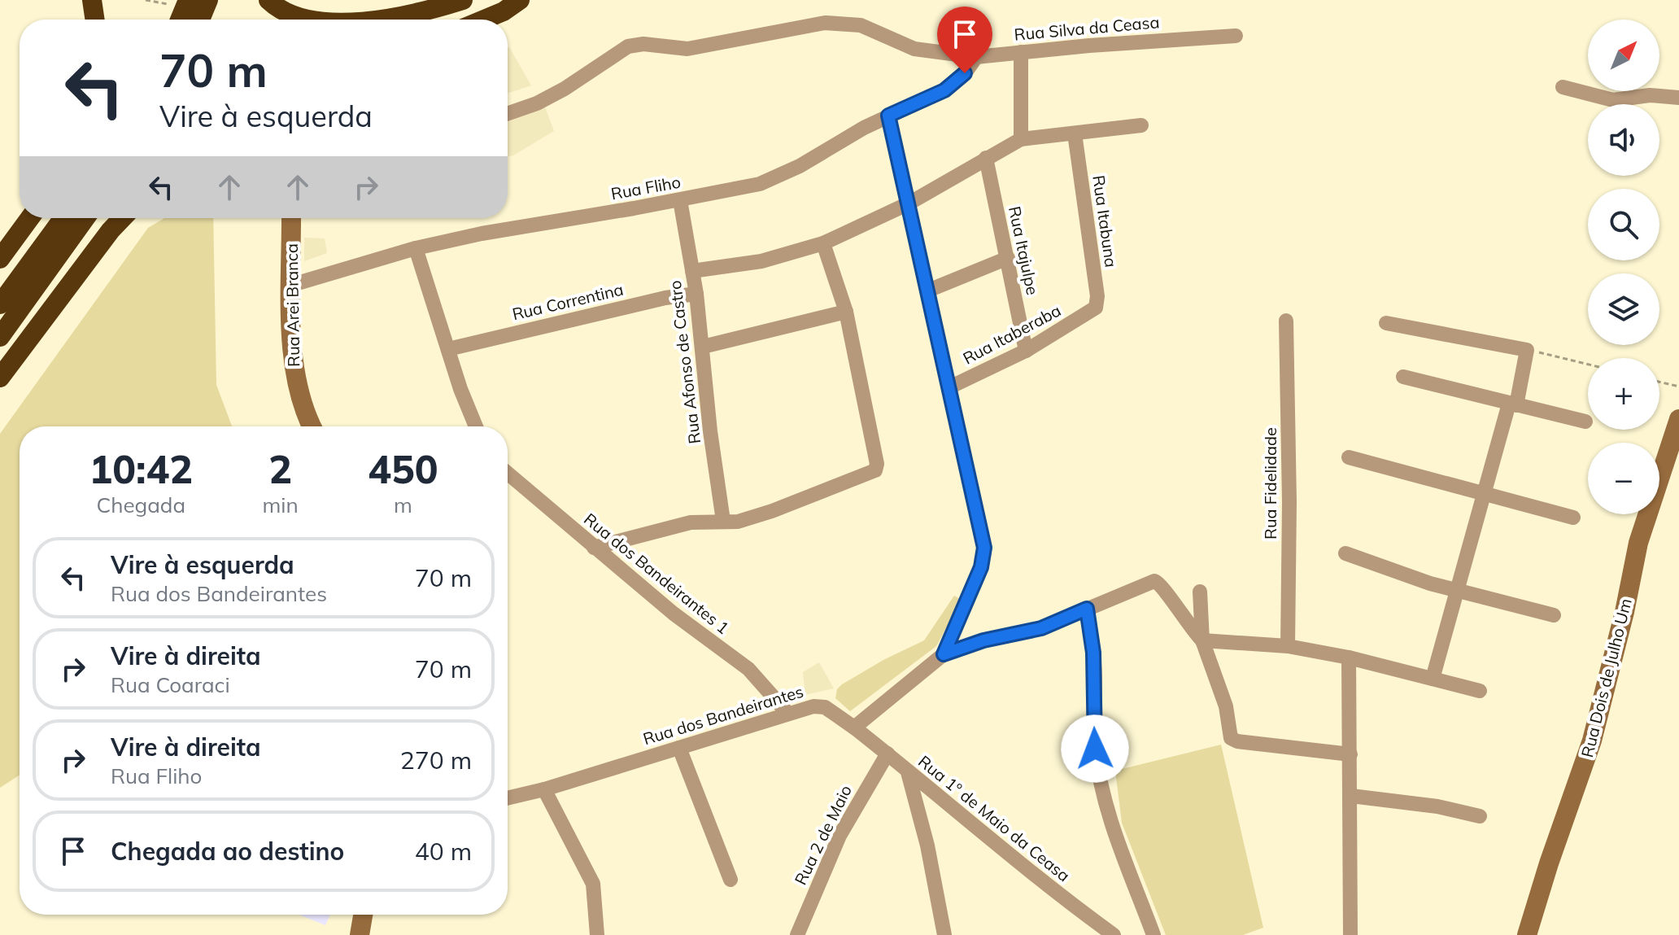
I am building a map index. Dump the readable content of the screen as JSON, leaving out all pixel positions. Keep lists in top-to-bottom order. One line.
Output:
{"streets":{"street":["Rua Silva da Ceasa","Rua Fliho","Rua Itabuna","Rua Itajulpe","Rua Correntina","Rua Arei Branca","Rua Itaberaba","Rua Afonso de Castro","Rua Fidelidade","Rua dos Bandeirantes 1","Rua Dois de Julho Um","Rua dos Bandeirantes","Rua 1º de Maio da Ceasa","Rua 2 de Maio"]},"crossings":[["Rua Silva da Ceasa","Rua Fliho"],["Rua Fliho","Rua Arei Branca"],["Rua Fliho","Rua Afonso de Castro"],["Rua Itabuna","Rua Itaberaba"],["Rua Itajulpe","Rua Itaberaba"],["Rua Correntina","Rua Afonso de Castro"],["Rua dos Bandeirantes 1","Rua dos Bandeirantes"],["Rua dos Bandeirantes","Rua 1º de Maio da Ceasa"],["Rua 1º de Maio da Ceasa","Rua 2 de Maio"]],"north":"top right","page":{"map_buttons":["+","−"],"turn":["70 m","Vire à esquerda"],"eta":["10:42","Chegada","2","min","450","m"],"list":[{"name":"Vire à esquerda","note":"Rua dos Bandeirantes","value":"70 m"},{"name":"Vire à direita","note":"Rua Coaraci","value":"70 m"},{"name":"Vire à direita","note":"Rua Fliho","value":"270 m"},{"name":"Chegada ao destino","value":"40 m"}]}}
